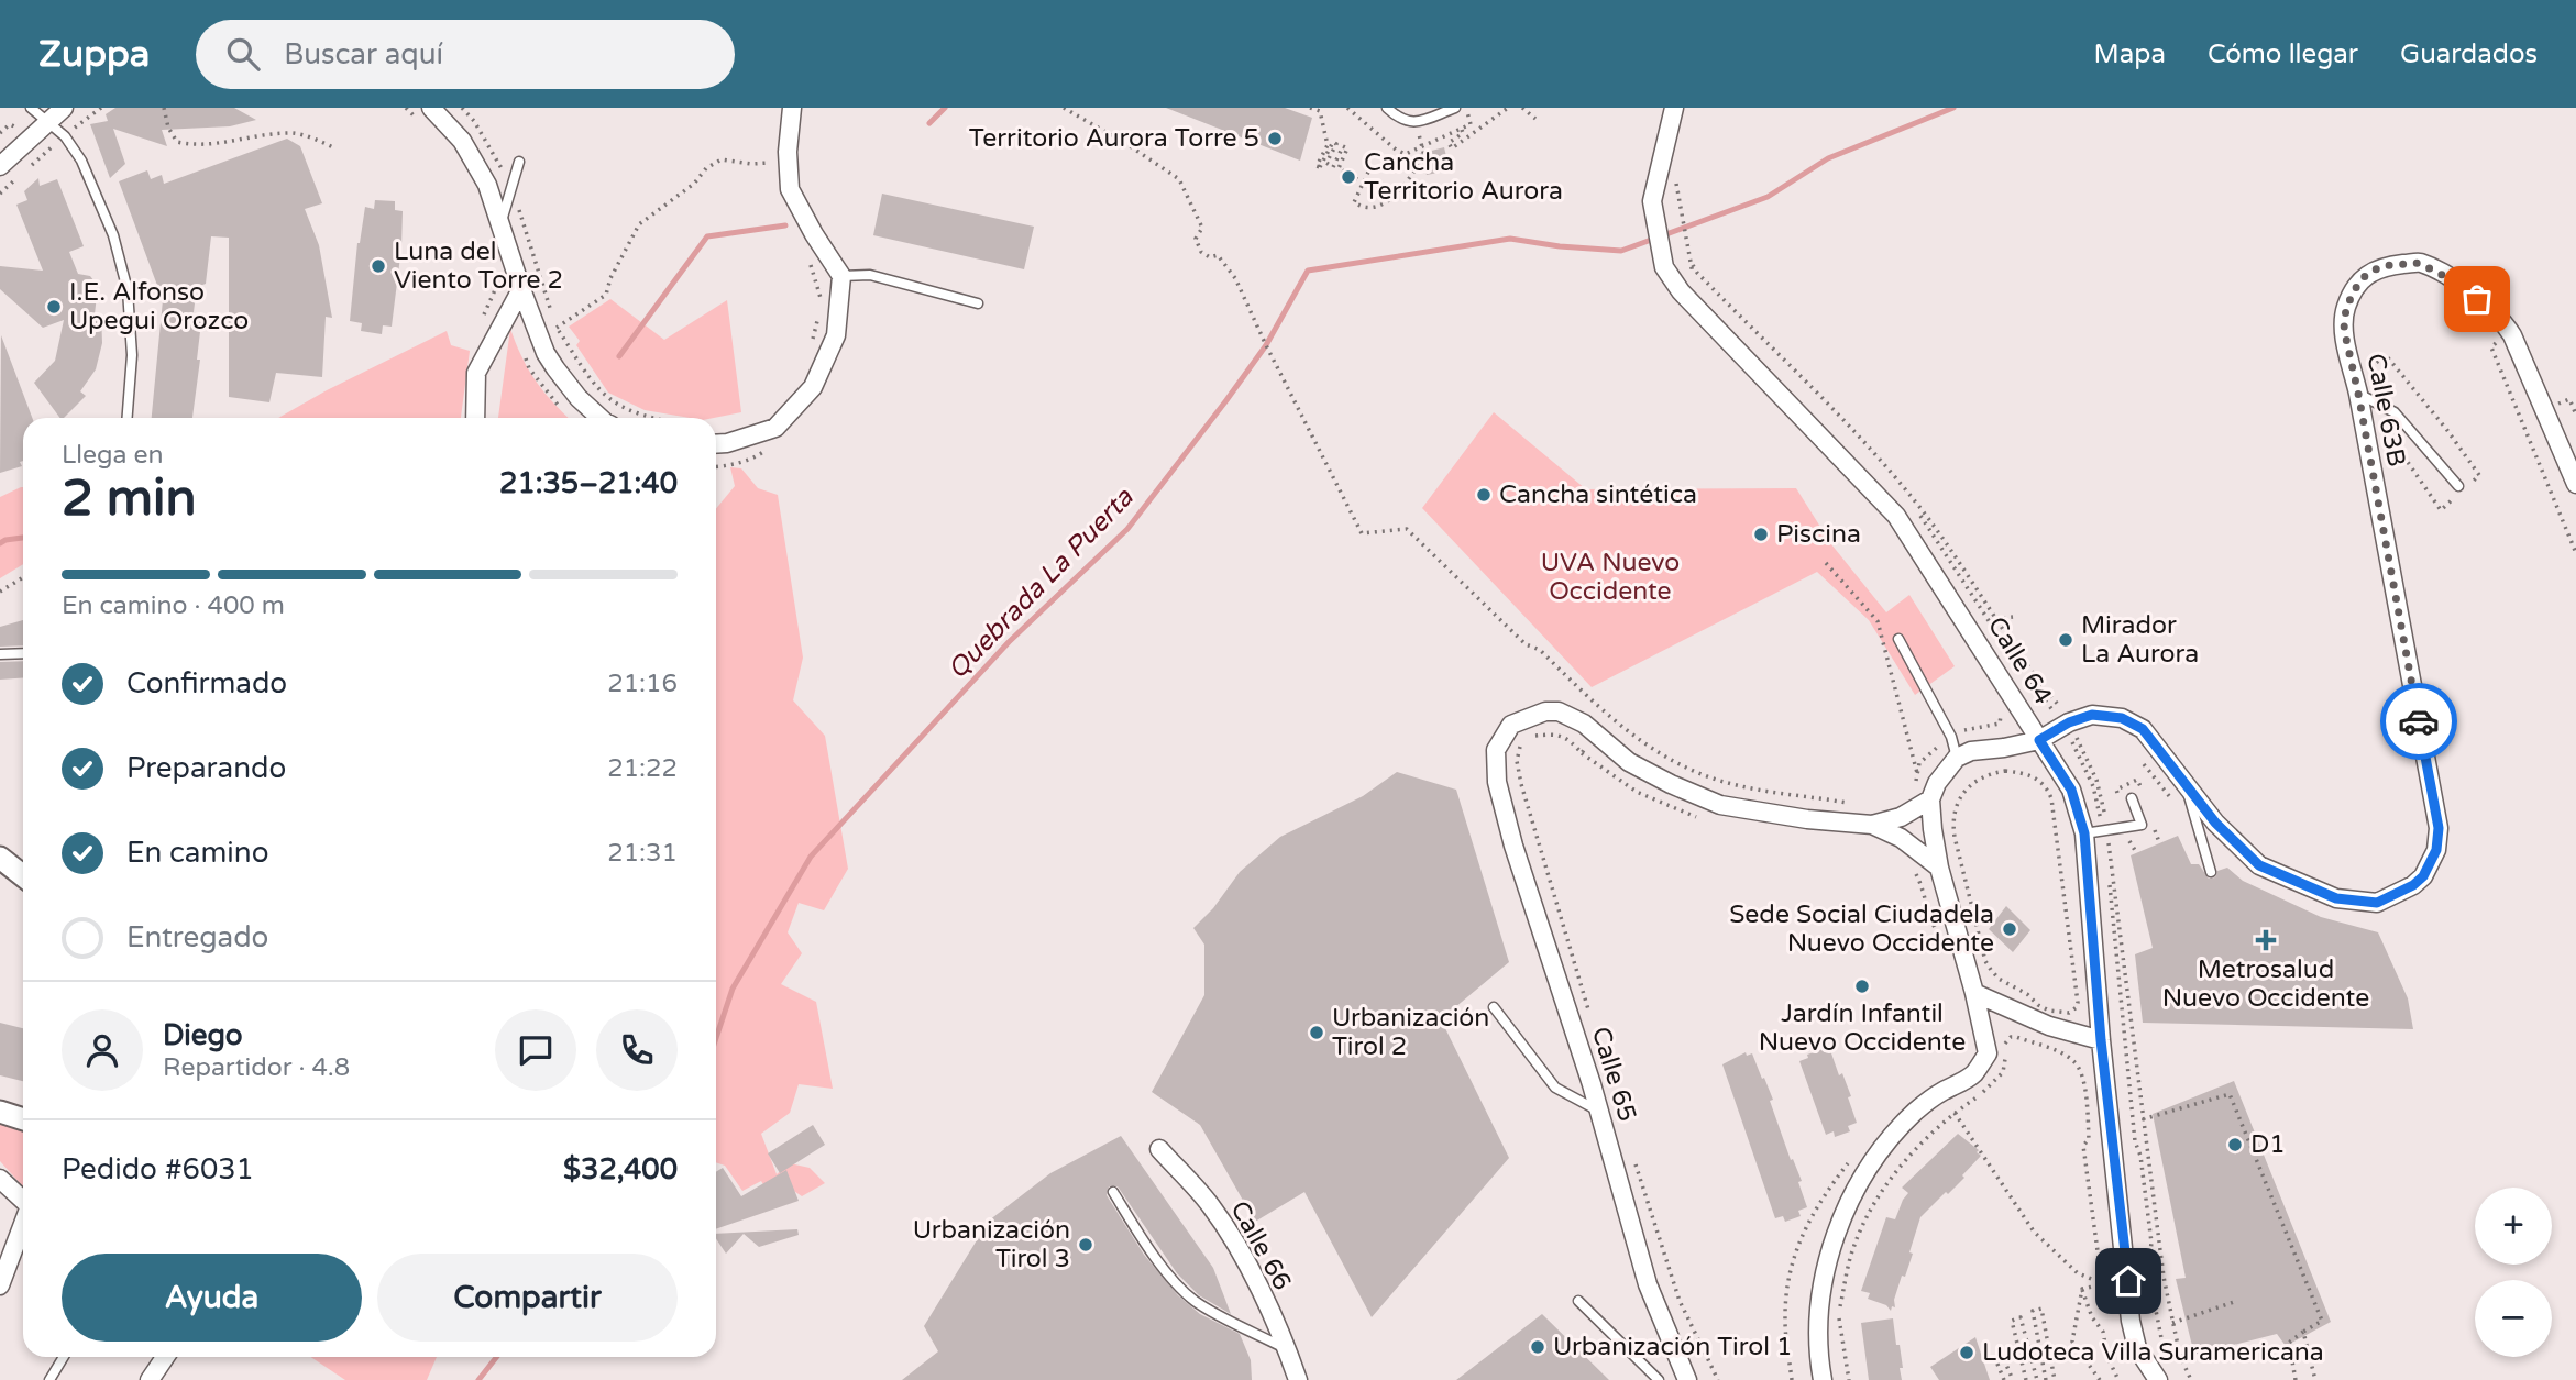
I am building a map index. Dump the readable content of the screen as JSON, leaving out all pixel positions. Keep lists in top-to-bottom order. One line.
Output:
{"streets":{"street":["Calle 63B","Calle 64","Calle 65","Calle 66"]},"water":["Quebrada La Puerta"],"parks":["UVA Nuevo Occidente"],"places":{"other":["Territorio Aurora Torre 5","Cancha Territorio Aurora","Luna del Viento Torre 2","I.E. Alfonso Upegui Orozco","Cancha sintética","Piscina","Mirador La Aurora","Sede Social Ciudadela Nuevo Occidente","Jardín Infantil Nuevo Occidente","Urbanización Tirol 2","D1","Urbanización Tirol 3","Urbanización Tirol 1","Ludoteca Villa Suramericana"],"health":["Metrosalud Nuevo Occidente"]},"page":{"header":"Zuppa","search":"Buscar aquí","nav":["Mapa","Cómo llegar","Guardados"],"heading":["2 min","Llega en","21:35–21:40"],"panel":["Diego","Repartidor · 4.8","Pedido #6031","$32,400"],"bar":"En camino · 400 m","list":[["Confirmado","21:16"],["Preparando","21:22"],["En camino","21:31"],"Entregado"],"map_buttons":["+","−"],"buttons":["Ayuda","Compartir"]}}
